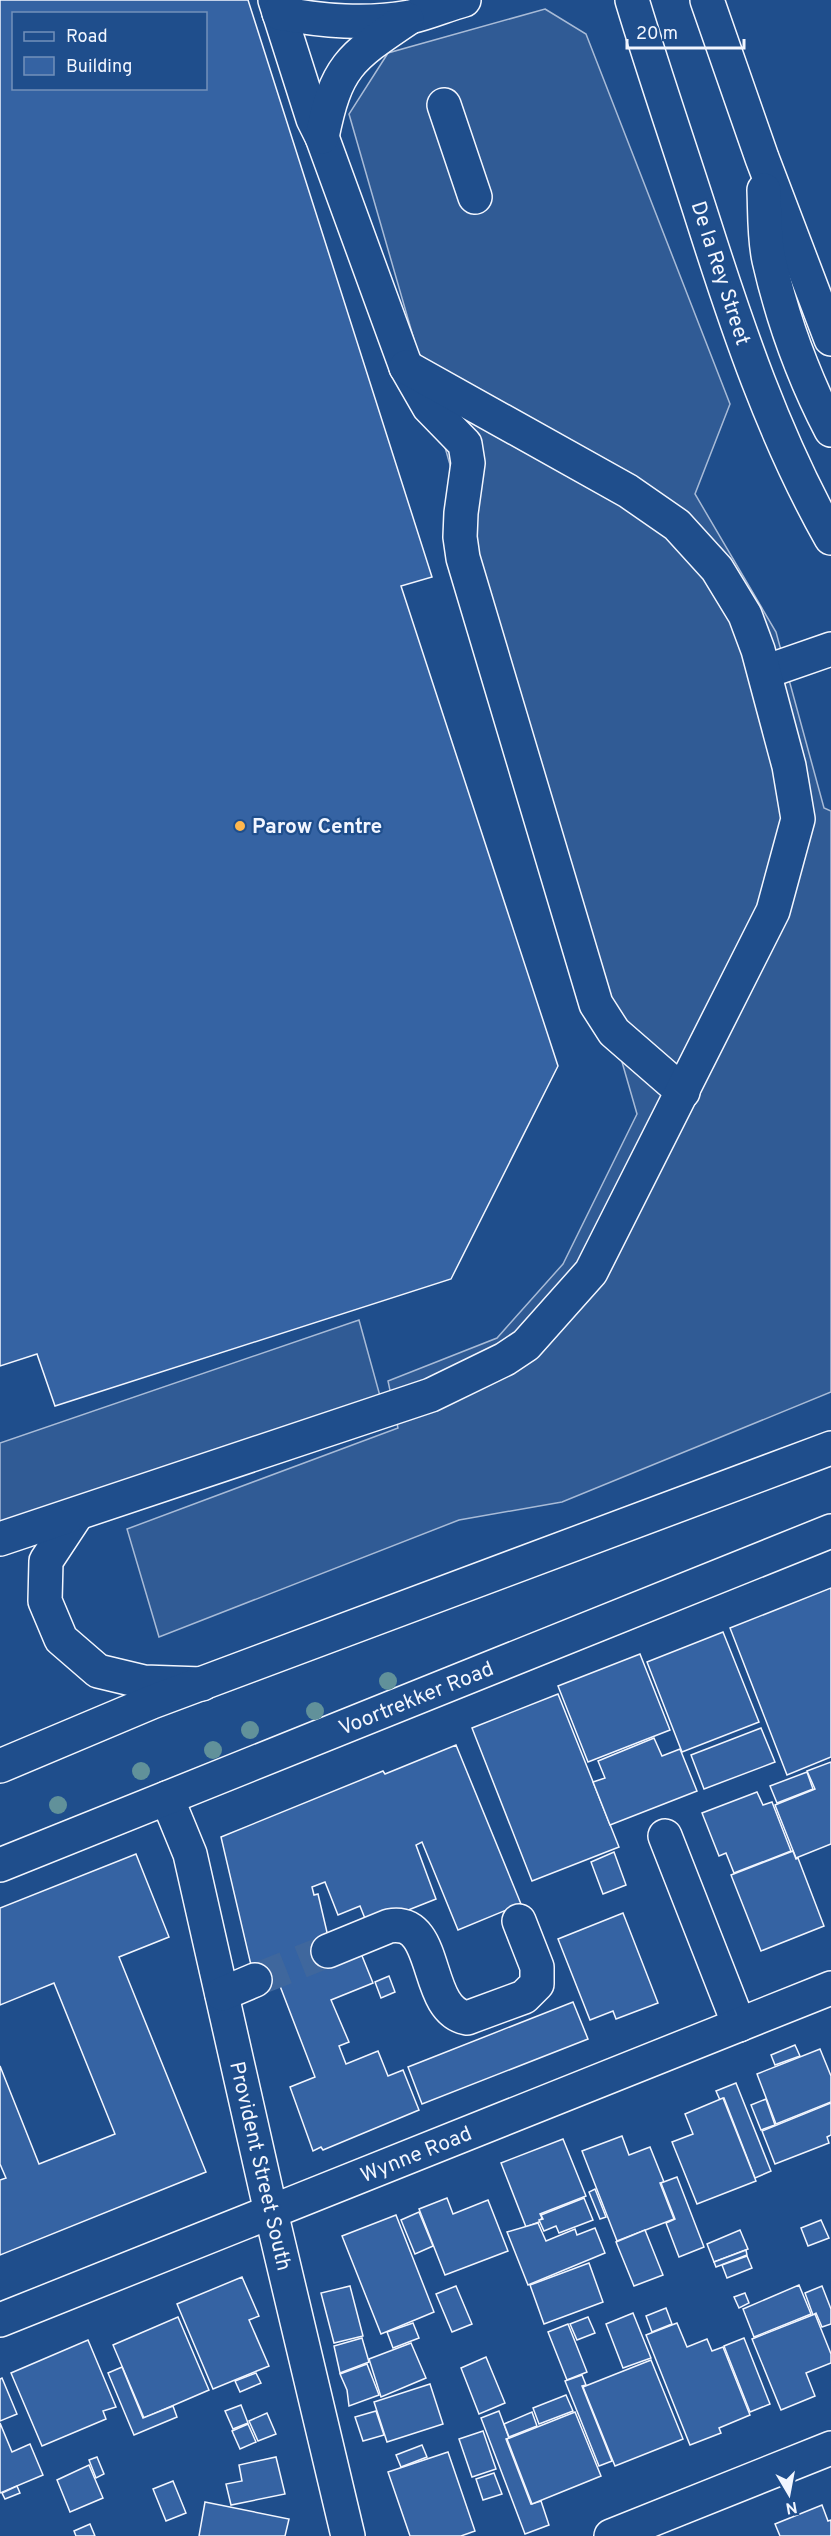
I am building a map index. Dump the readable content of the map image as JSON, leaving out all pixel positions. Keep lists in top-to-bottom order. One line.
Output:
{"streets":{"main road":["De la Rey Street","Voortrekker Road","Wynne Road","Provident Street South"]},"crossings":[["Voortrekker Road","Provident Street South"],["Wynne Road","Provident Street South"]],"places":["Parow Centre"],"legend":["Road","Building"],"scale_bar":"20 m","north":"bottom"}
